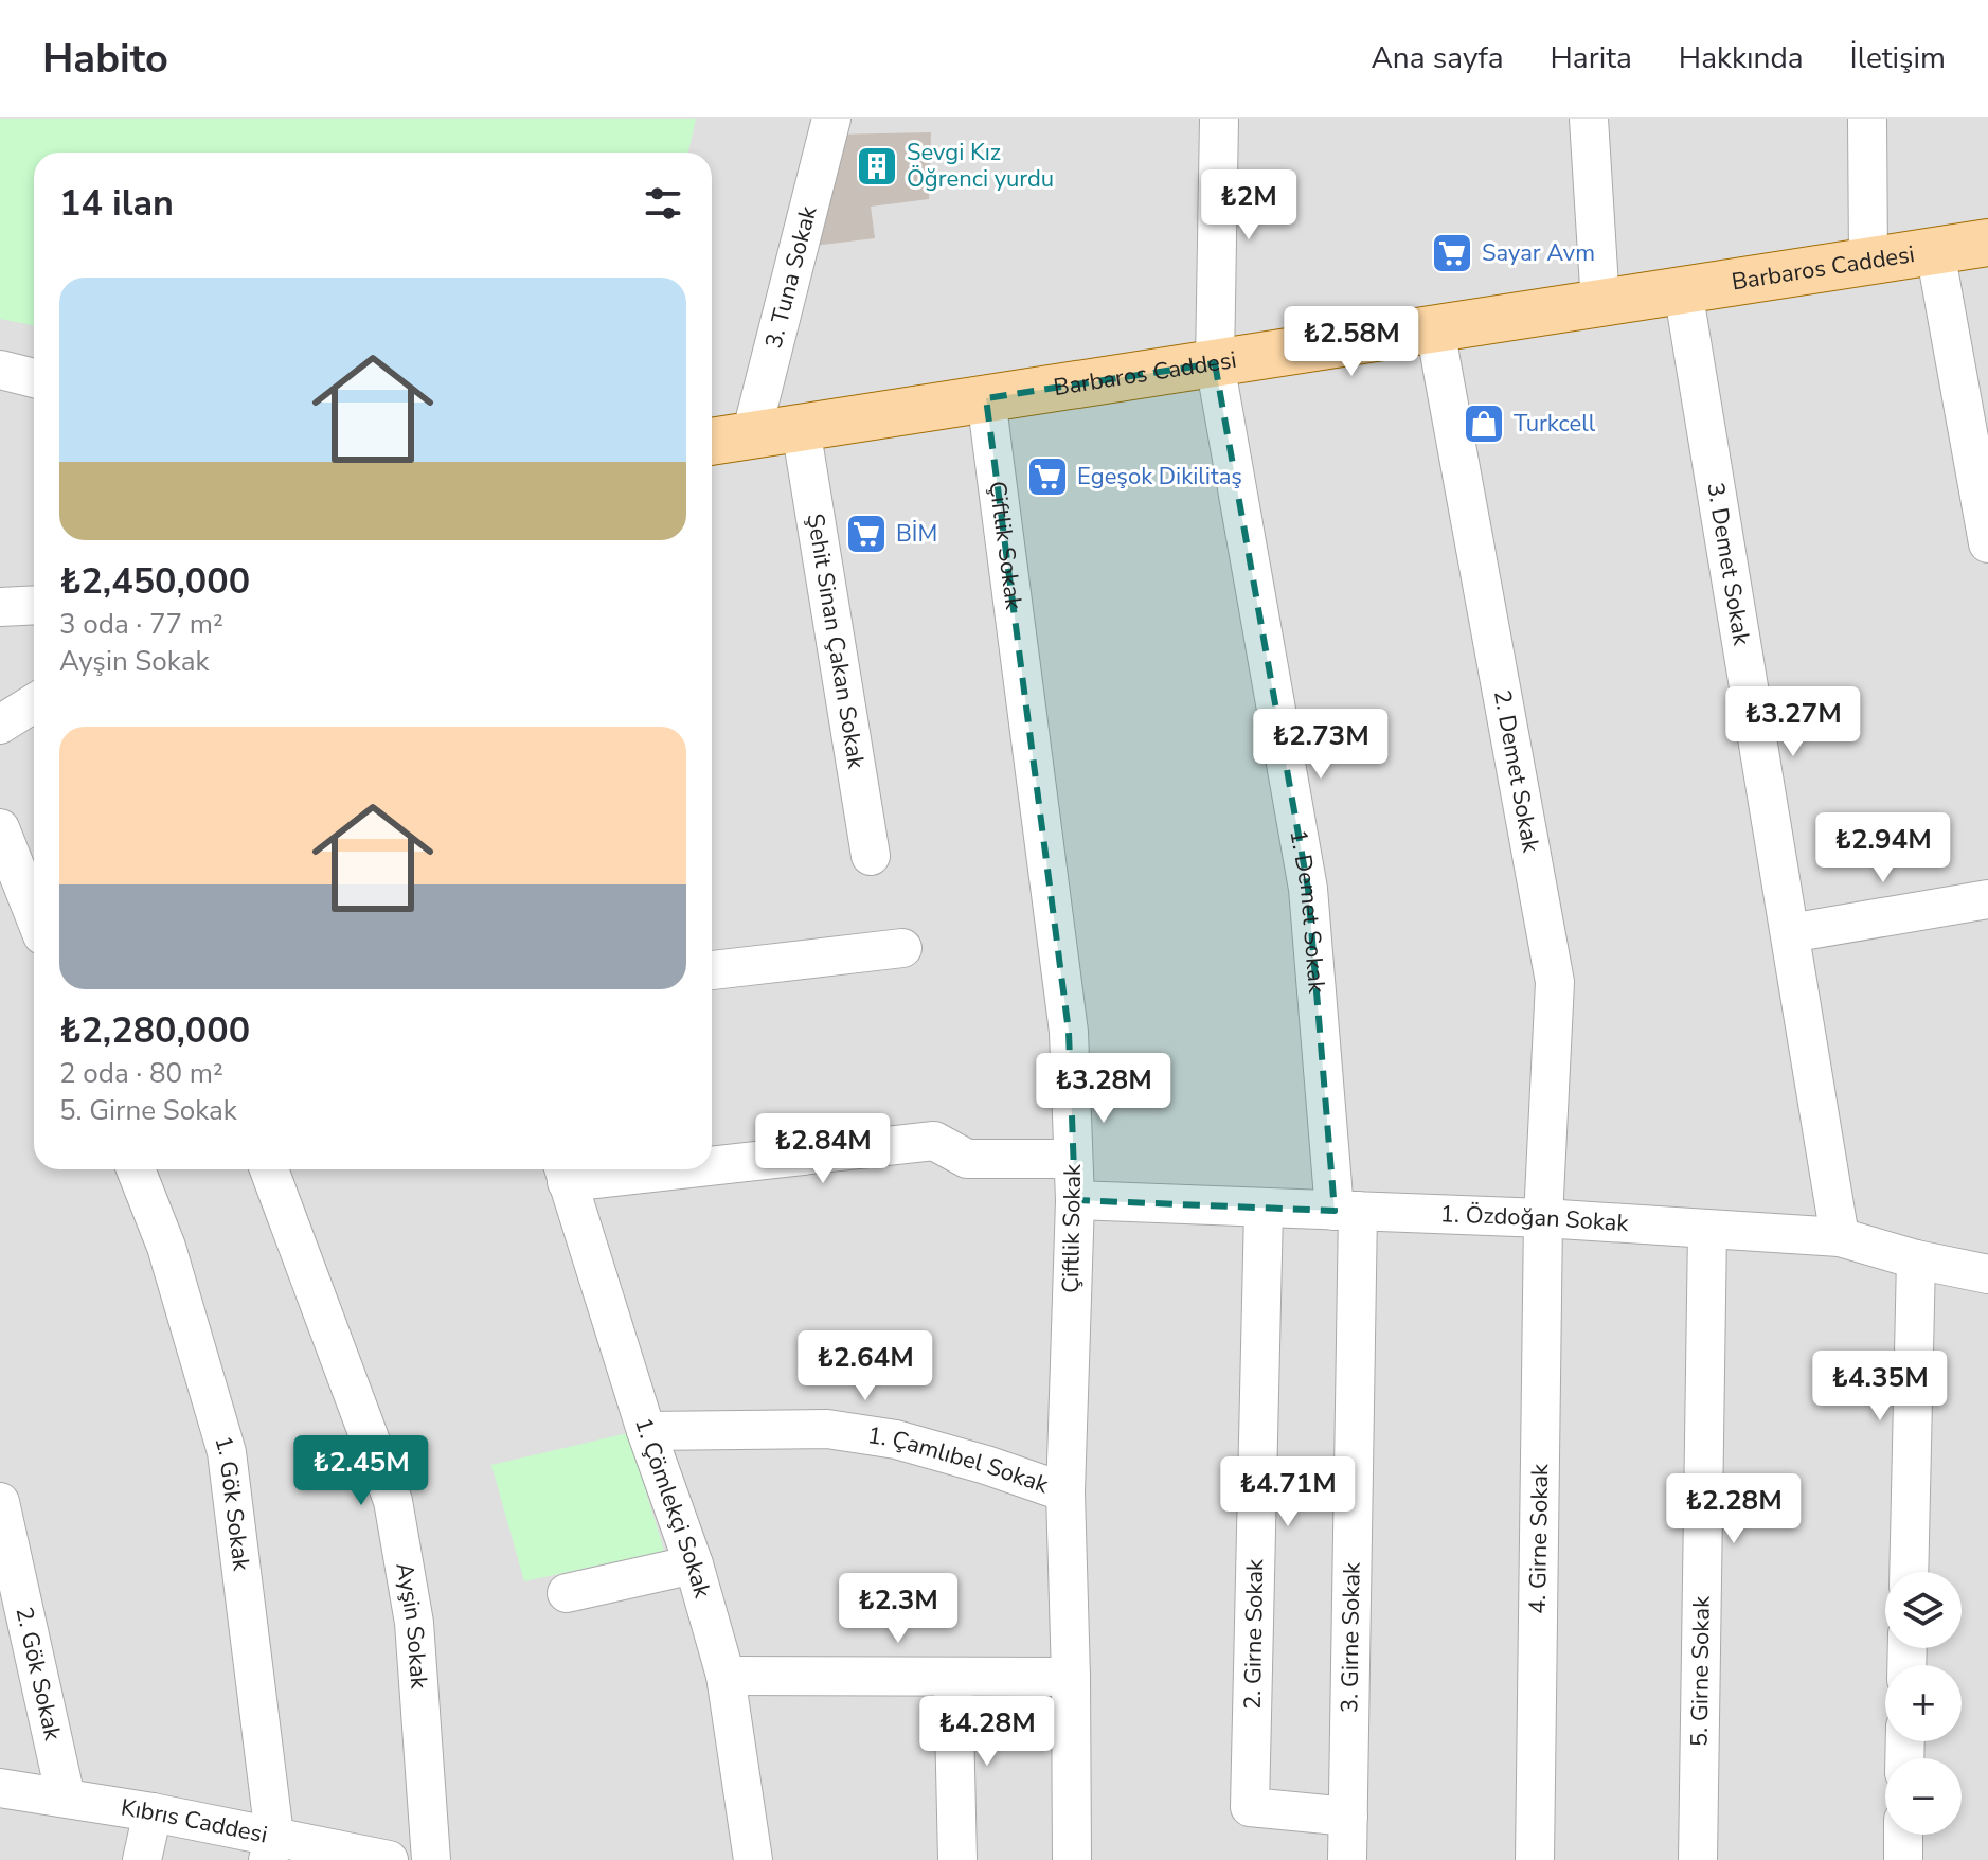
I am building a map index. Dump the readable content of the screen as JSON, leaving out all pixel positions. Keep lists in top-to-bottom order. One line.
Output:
{"streets":{"main road":["Barbaros Caddesi"],"street":["3. Tuna Sokak","Çiftlik Sokak","3. Demet Sokak","Şehit Sinan Çakan Sokak","2. Demet Sokak","1. Demet Sokak","1. Özdoğan Sokak","1. Çamlıbel Sokak","1. Gök Sokak","1. Çömlekçi Sokak","4. Girne Sokak","Ayşin Sokak","2. Girne Sokak","3. Girne Sokak","5. Girne Sokak","2. Gök Sokak","Kıbrıs Caddesi"]},"crossings":[["Barbaros Caddesi","3. Tuna Sokak"],["Barbaros Caddesi","Çiftlik Sokak"],["Barbaros Caddesi","3. Demet Sokak"],["Barbaros Caddesi","Şehit Sinan Çakan Sokak"],["Barbaros Caddesi","2. Demet Sokak"],["Barbaros Caddesi","1. Demet Sokak"],["Çiftlik Sokak","1. Özdoğan Sokak"],["Çiftlik Sokak","1. Çamlıbel Sokak"],["3. Demet Sokak","1. Özdoğan Sokak"],["2. Demet Sokak","1. Özdoğan Sokak"],["2. Demet Sokak","4. Girne Sokak"],["1. Demet Sokak","1. Özdoğan Sokak"],["1. Demet Sokak","3. Girne Sokak"],["1. Özdoğan Sokak","4. Girne Sokak"],["1. Özdoğan Sokak","2. Girne Sokak"],["1. Özdoğan Sokak","3. Girne Sokak"],["1. Özdoğan Sokak","5. Girne Sokak"],["1. Çamlıbel Sokak","1. Çömlekçi Sokak"],["1. Gök Sokak","Kıbrıs Caddesi"],["2. Girne Sokak","3. Girne Sokak"],["2. Gök Sokak","Kıbrıs Caddesi"]],"places":{"building":["Sevgi Kız Öğrenci yurdu"],"supermarket":["Sayar Avm","Egeşok Dikilitaş","BİM"],"shop":["Turkcell"]},"page":{"header":"Habito","nav":["Ana sayfa","Harita","Hakkında","İletişim"],"heading":"14 ilan","price":["₺2M","₺2.58M","₺3.27M","₺2.73M","₺2.94M","₺3.28M","₺2.84M","₺2.64M","₺4.35M","₺2.45M","₺4.71M","₺2.28M","₺2.3M","₺4.28M"],"list":[{"name":"₺2,450,000","note":"3 oda · 77 m² · Ayşin Sokak"},{"name":"₺2,280,000","note":"2 oda · 80 m² · 5. Girne Sokak"}],"map_buttons":["+","−"]}}
